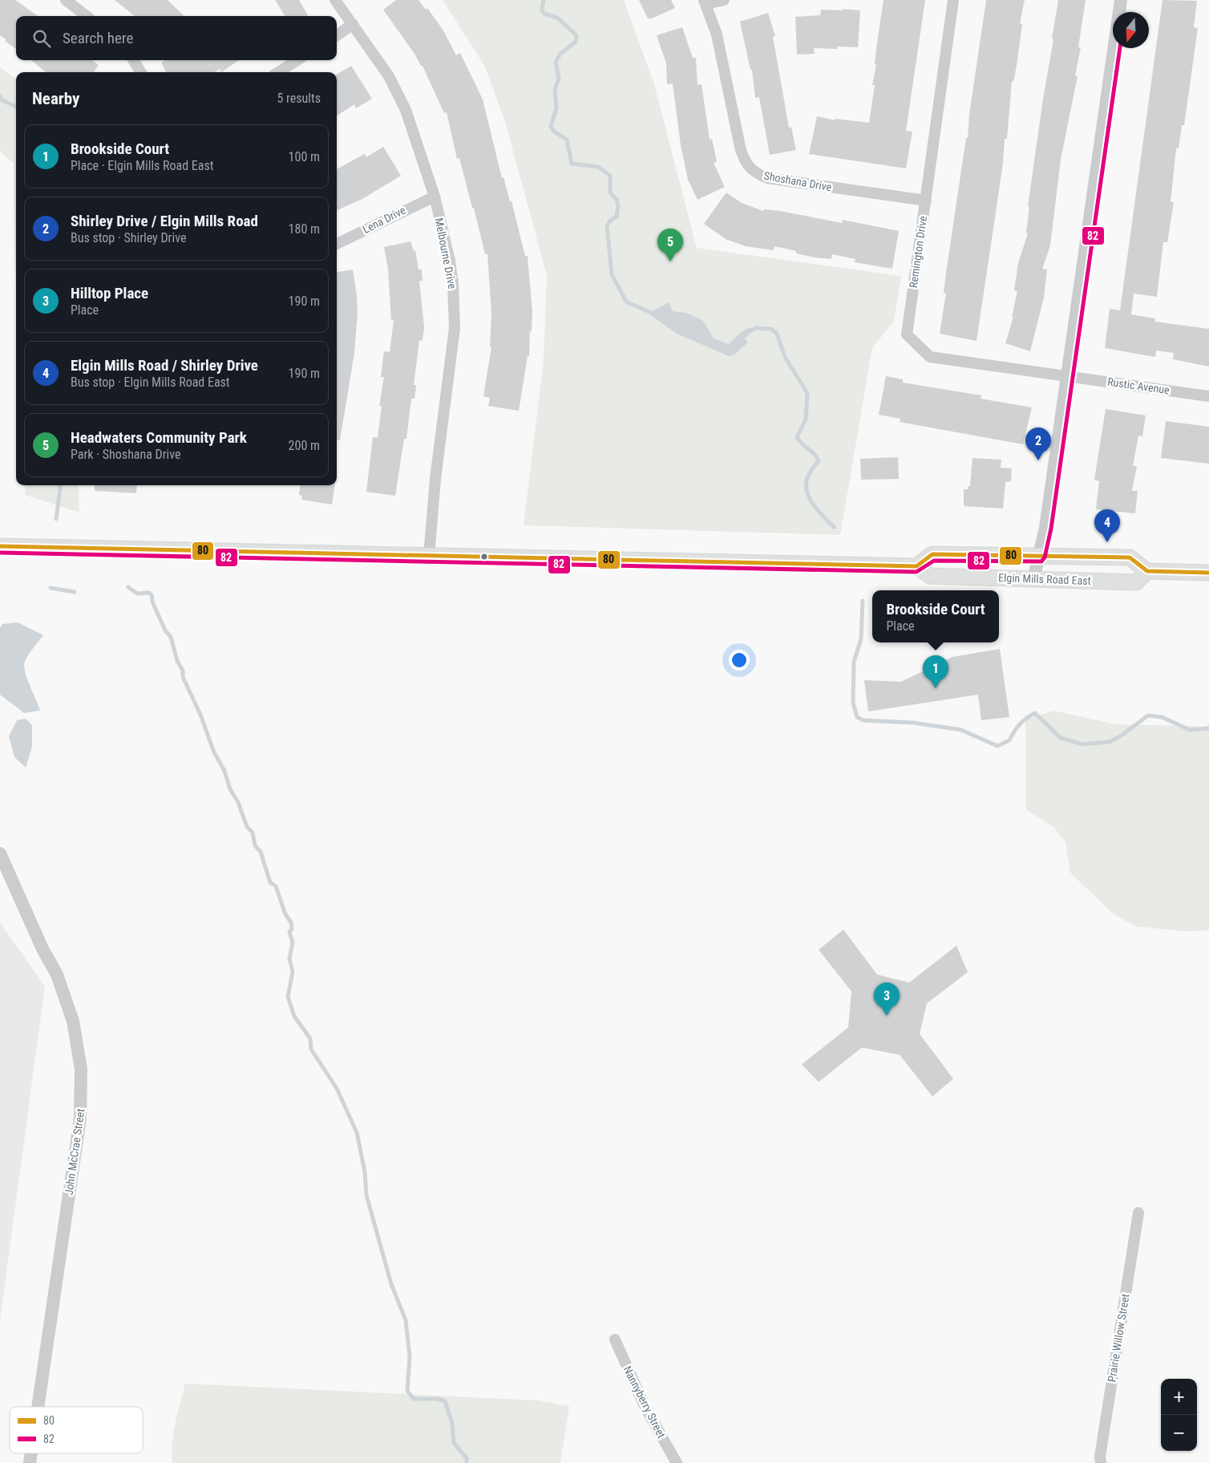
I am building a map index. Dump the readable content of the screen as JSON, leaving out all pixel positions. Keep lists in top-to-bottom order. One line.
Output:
{"streets":{"main road":["Elgin Mills Road East"],"street":["Shoshana Drive","Lena Drive","Remington Drive","Melbourne Drive","Rustic Avenue","John McCrae Street","Prairie Willow Street","Nannyberry Street"]},"crossings":[["Shoshana Drive","Remington Drive"],["Lena Drive","Melbourne Drive"],["Remington Drive","Rustic Avenue"],["Melbourne Drive","Elgin Mills Road East"]],"lines":["transit line 82","transit line 80"],"legend":["80","82"],"north":"bottom","page":{"search":"Search here","heading":["Nearby","5 results"],"list":[{"mark":"1","name":"Brookside Court","note":"Place · Elgin Mills Road East","value":"100 m"},{"mark":"2","name":"Shirley Drive / Elgin Mills Road","note":"Bus stop · Shirley Drive","value":"180 m"},{"mark":"3","name":"Hilltop Place","note":"Place","value":"190 m"},{"mark":"4","name":"Elgin Mills Road / Shirley Drive","note":"Bus stop · Elgin Mills Road East","value":"190 m"},{"mark":"5","name":"Headwaters Community Park","note":"Park · Shoshana Drive","value":"200 m"}],"pins":["5","2","4","1","3"],"popup":["Brookside Court","Place"],"map_buttons":["+","−"]}}
